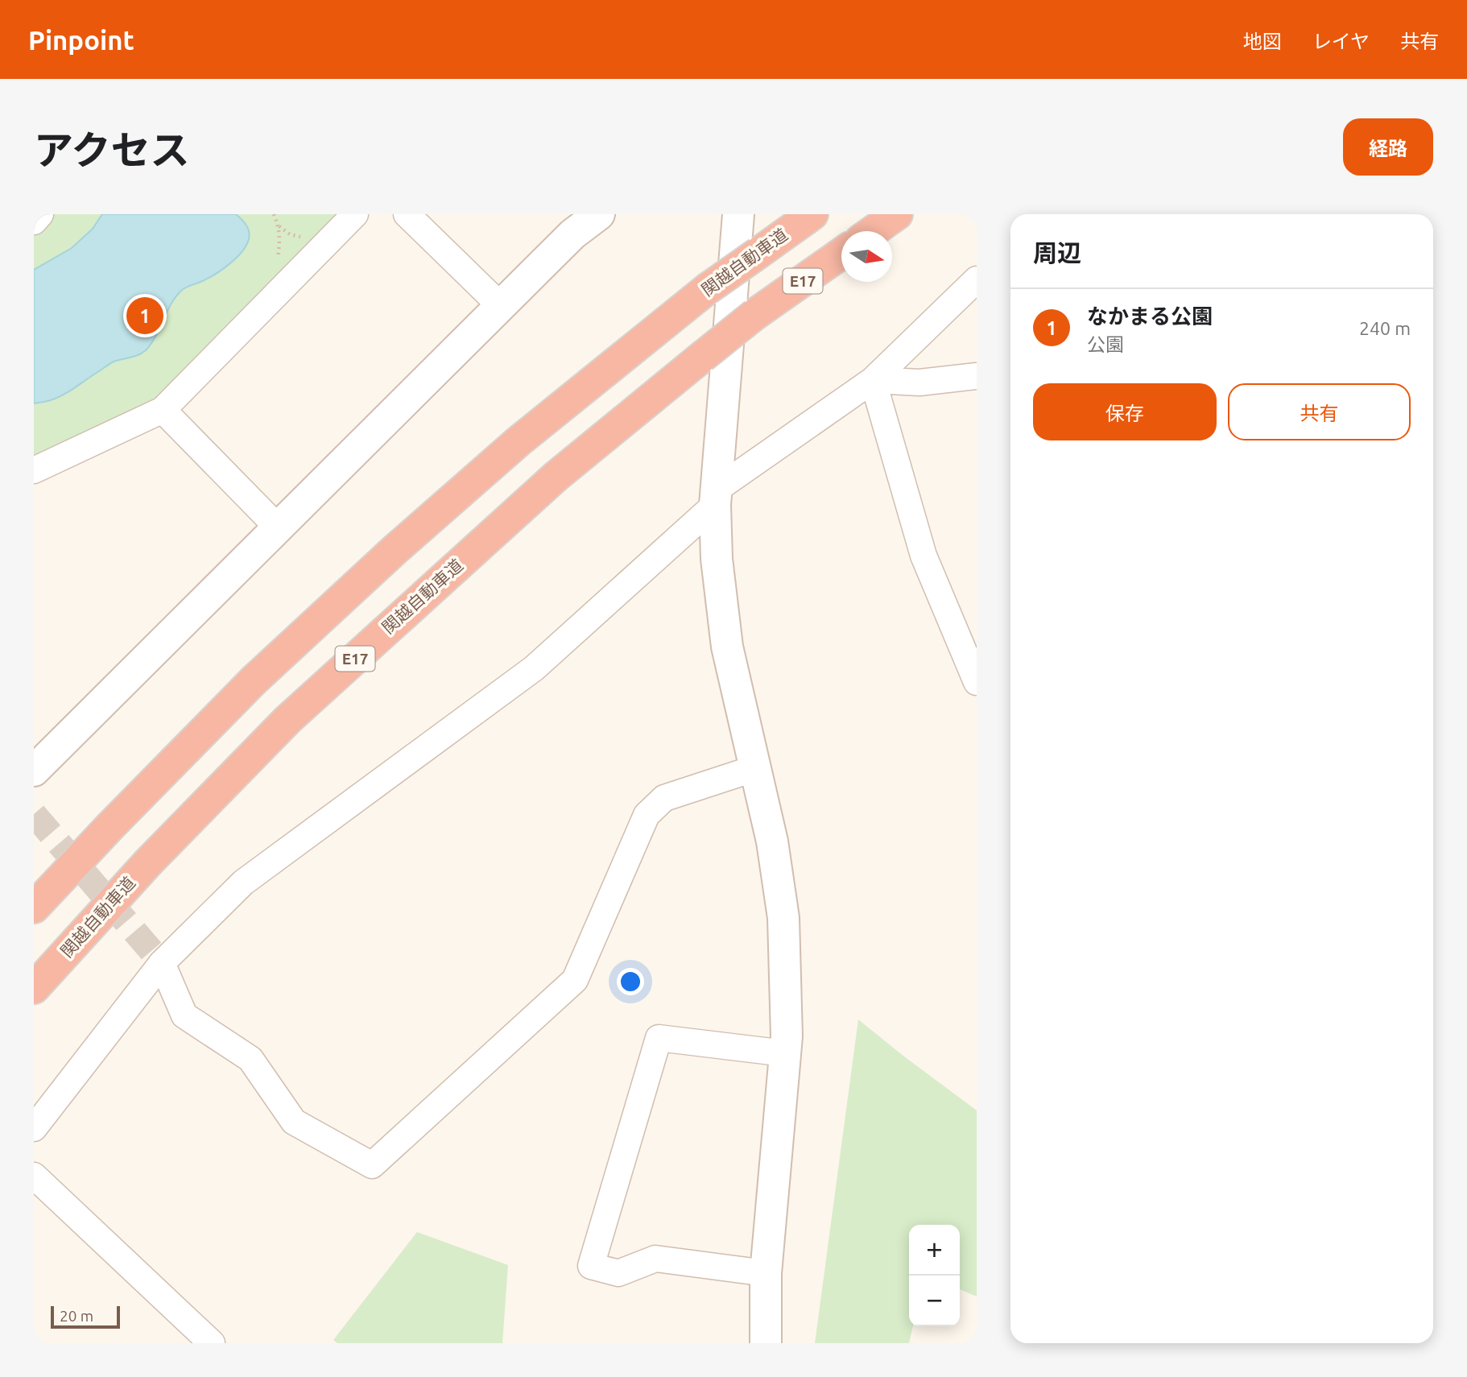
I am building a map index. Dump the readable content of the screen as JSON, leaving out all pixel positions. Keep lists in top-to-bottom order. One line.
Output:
{"streets":{"highway":["関越自動車道","E17"]},"scale_bar":"20 m","north":"right","page":{"header":"Pinpoint","nav":["地図","レイヤ","共有"],"title":"アクセス","buttons":["経路",["保存","共有"]],"heading":"周辺","list":[{"mark":"1","name":"なかまる公園","note":"公園","value":"240 m"}],"pins":"1","map_buttons":["+","−"],"scale":"20 m"}}
